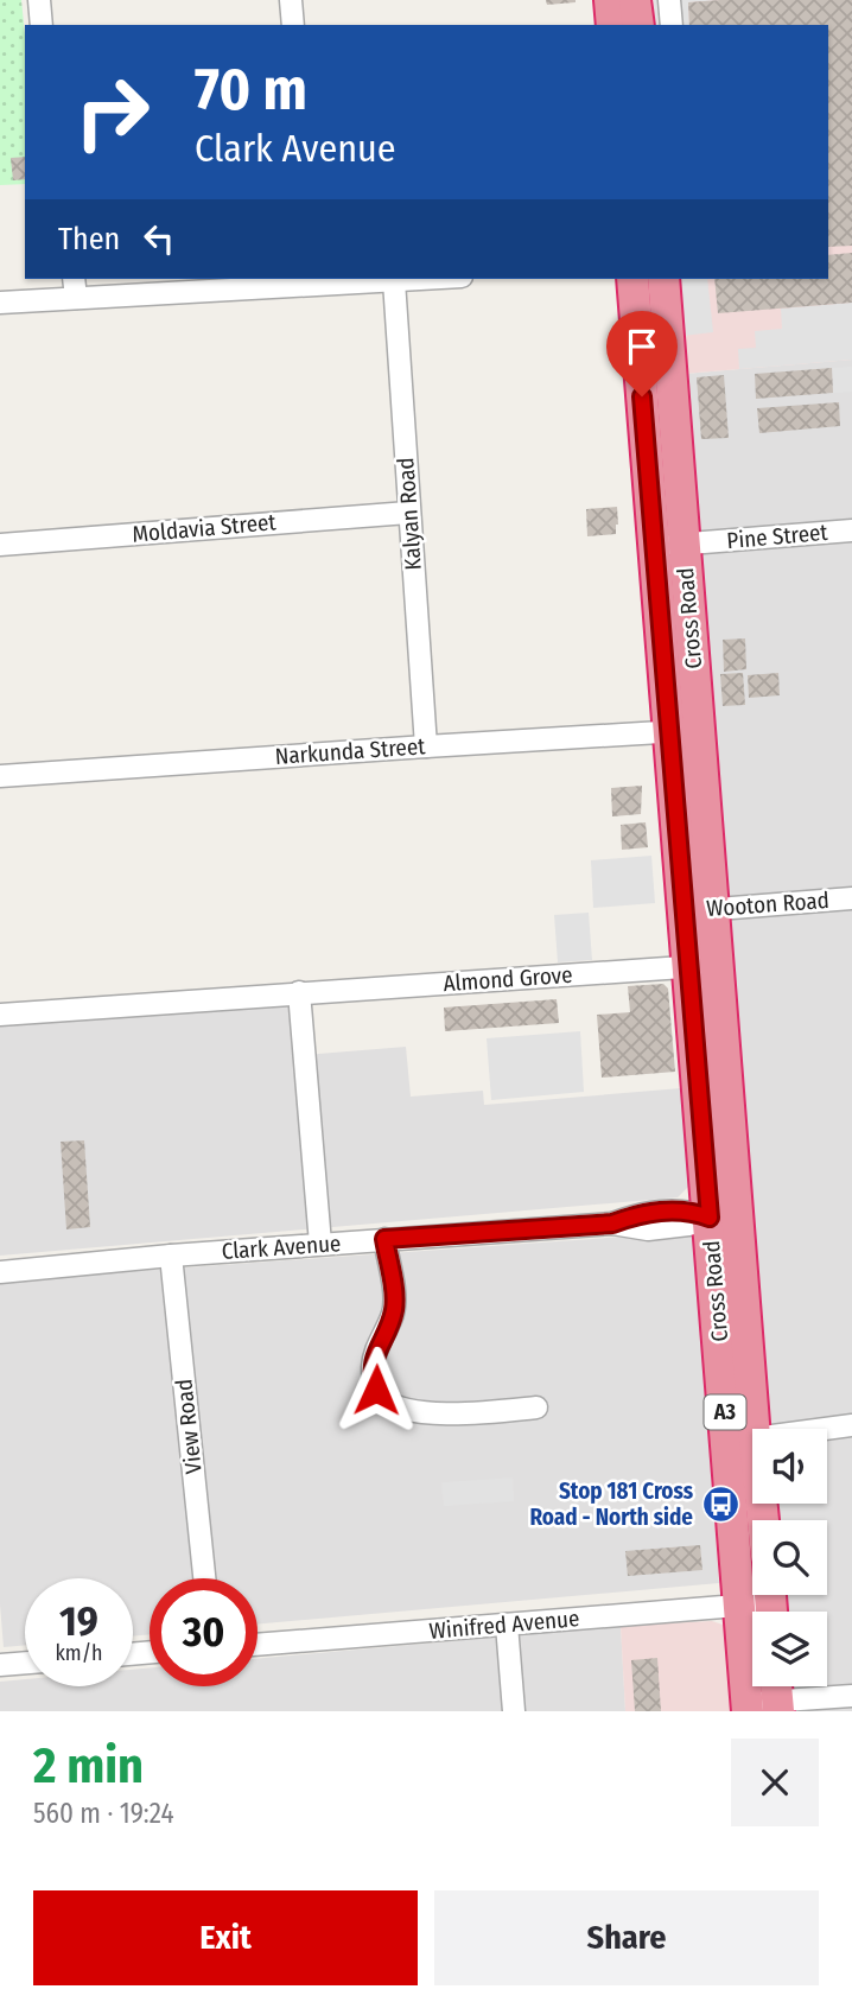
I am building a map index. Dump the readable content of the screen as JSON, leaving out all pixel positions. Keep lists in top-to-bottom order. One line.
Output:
{"streets":{"highway":["Cross Road","A3"],"street":["Kalyan Road","Moldavia Street","Pine Street","Narkunda Street","Wooton Road","Almond Grove","Clark Avenue","View Road","Winifred Avenue"]},"crossings":[["Kalyan Road","Moldavia Street"],["Kalyan Road","Narkunda Street"],["Pine Street","Cross Road"],["Cross Road","Narkunda Street"],["Cross Road","Wooton Road"],["Cross Road","Almond Grove"],["Cross Road","Clark Avenue"],["Cross Road","Winifred Avenue"],["Clark Avenue","View Road"]],"places":{"bus stop":["Stop 181 Cross Road - North side"]},"page":{"turn":["70 m","Clark Avenue"],"then":"Then","speed":"19 km/h","limit":"30","heading":["2 min","560 m · 19:24"],"buttons":["Exit","Share"]}}
